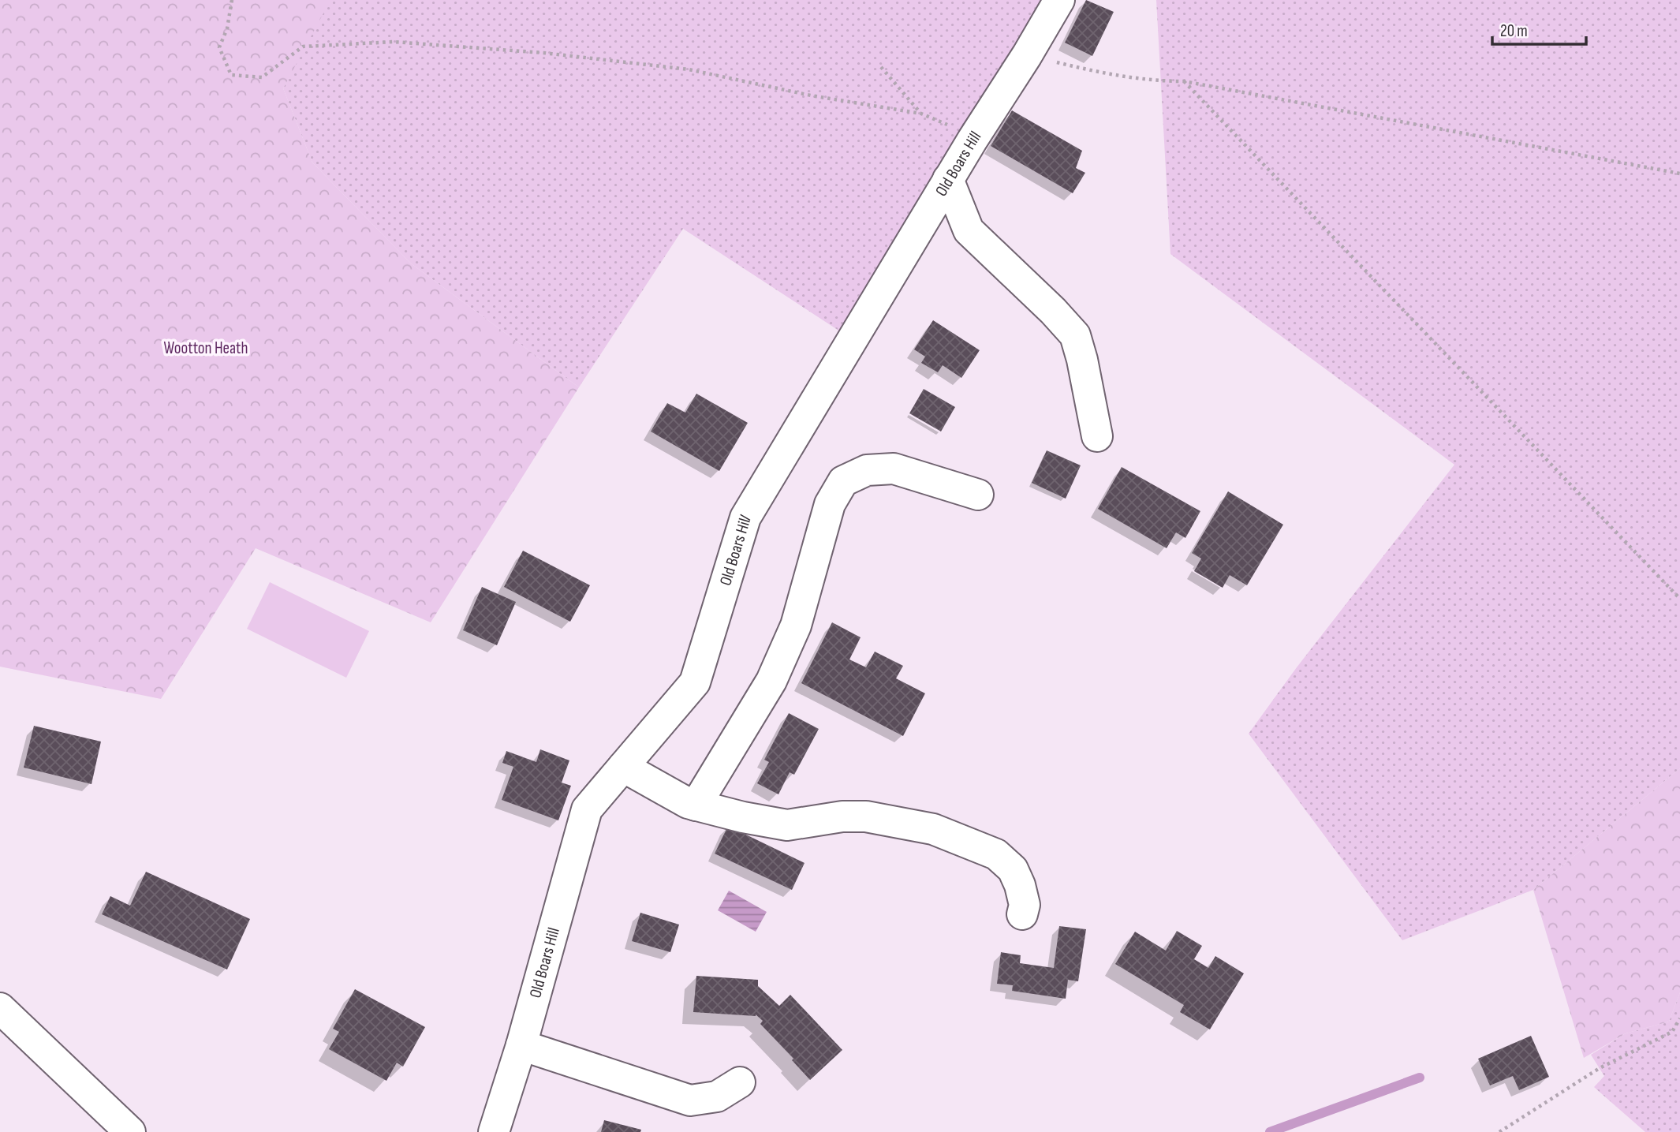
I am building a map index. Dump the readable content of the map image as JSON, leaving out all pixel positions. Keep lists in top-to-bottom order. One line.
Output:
{"streets":{"street":["Old Boars Hill"]},"parks":["Wootton Heath"],"scale_bar":"20 m"}
